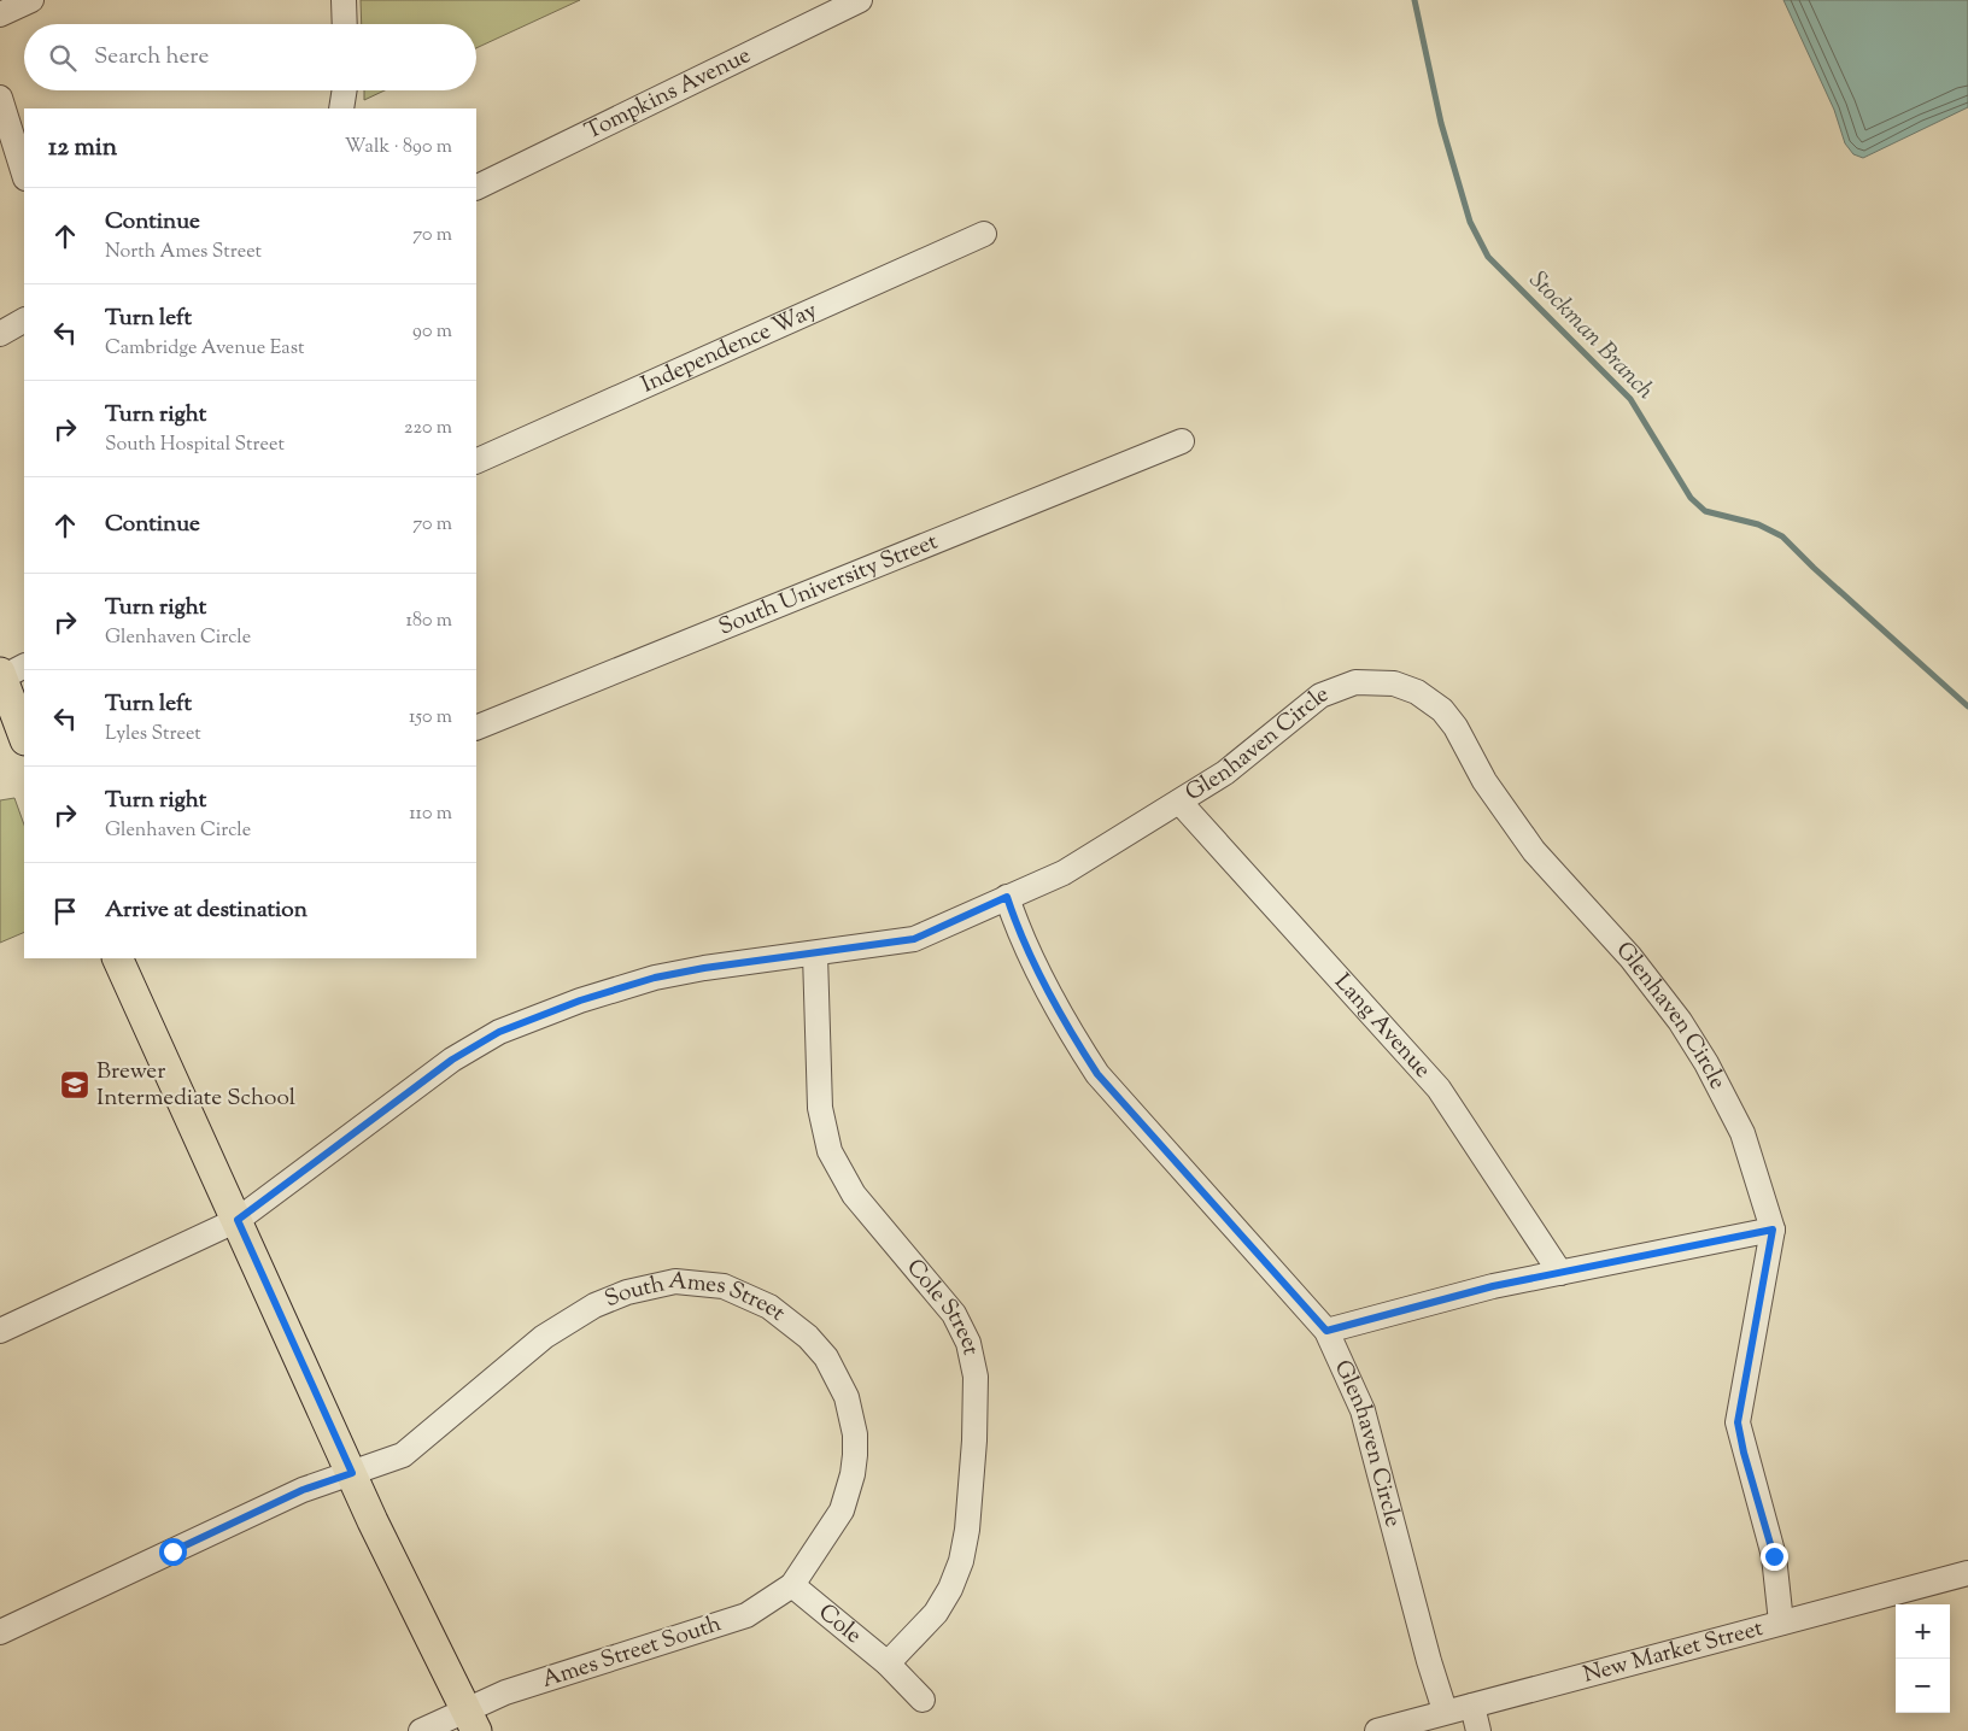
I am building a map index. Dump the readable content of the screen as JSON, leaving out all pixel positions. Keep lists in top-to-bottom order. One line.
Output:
{"streets":{"street":["Tompkins Avenue","Independence Way","South University Street","Glenhaven Circle","Lang Avenue","Cole Street","South Ames Street","Cole","Ames Street South","New Market Street"]},"crossings":[["Glenhaven Circle","Lang Avenue"],["Glenhaven Circle","New Market Street"],["Cole Street","Cole"],["South Ames Street","Cole"],["South Ames Street","Ames Street South"],["Cole","Ames Street South"]],"water":["Stockman Branch"],"places":{"school or university":["Brewer Intermediate School"]},"page":{"search":"Search here","heading":["12 min","Walk · 890 m"],"list":[["Continue","North Ames Street","70 m"],["Turn left","Cambridge Avenue East","90 m"],["Turn right","South Hospital Street","220 m"],["Continue","70 m"],["Turn right","Glenhaven Circle","180 m"],["Turn left","Lyles Street","150 m"],["Turn right","Glenhaven Circle","110 m"],"Arrive at destination"],"map_buttons":["+","−"]}}
